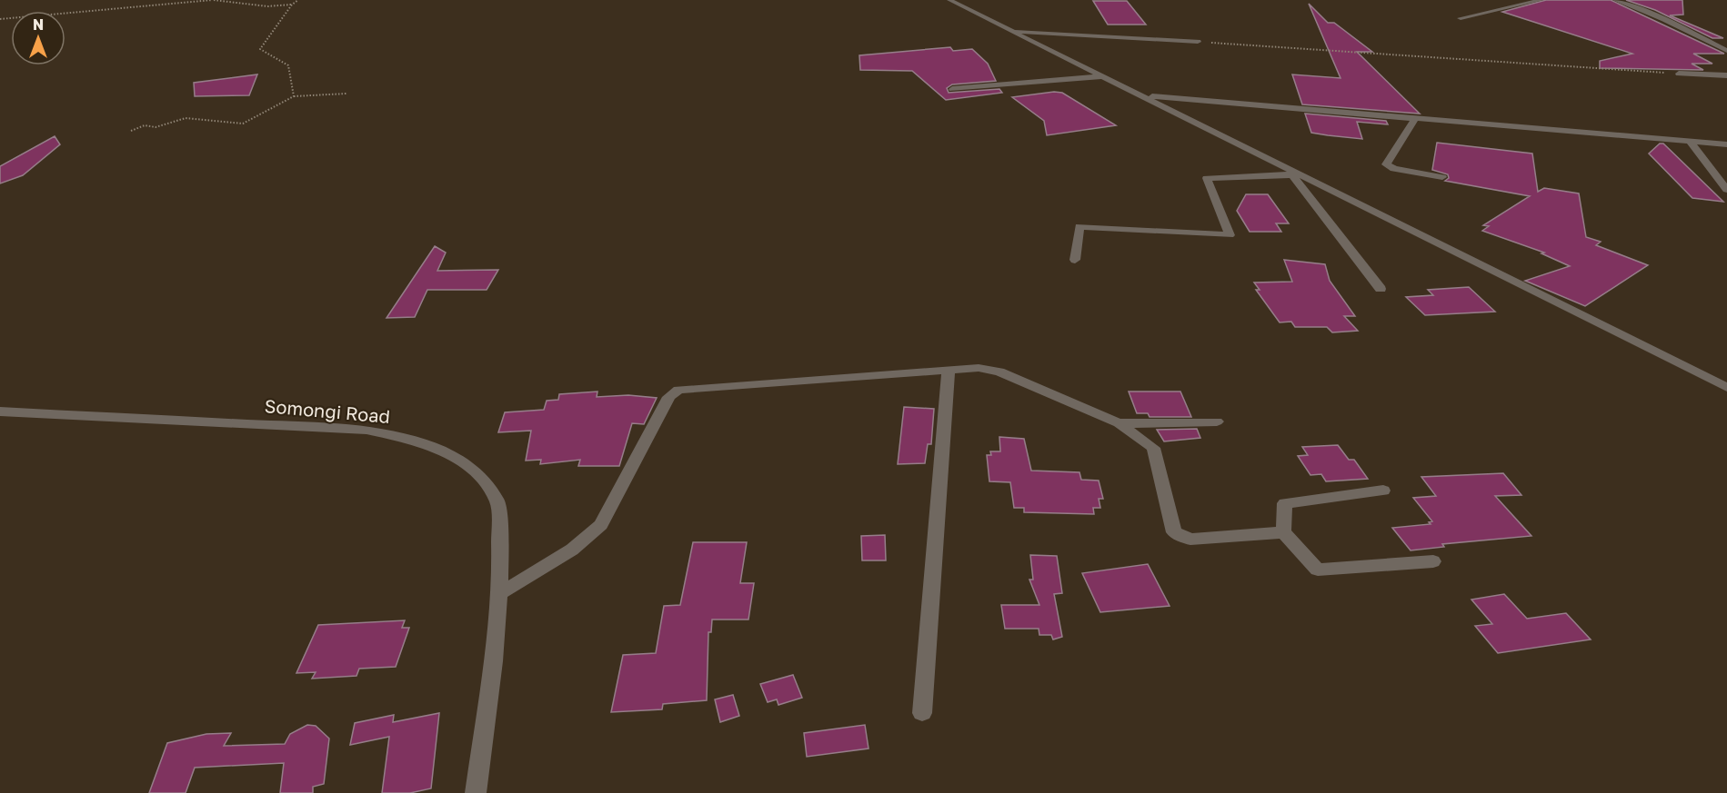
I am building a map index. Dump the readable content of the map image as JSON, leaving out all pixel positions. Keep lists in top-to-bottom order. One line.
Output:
{"streets":{"street":["Somongi Road"]},"north":"top"}
